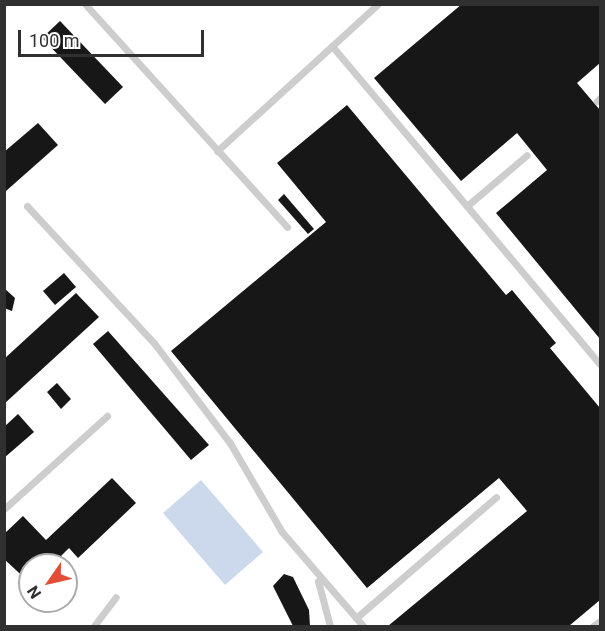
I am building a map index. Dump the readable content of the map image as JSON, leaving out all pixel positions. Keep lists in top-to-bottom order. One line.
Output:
{"scale_bar":"100 m","north":"bottom left"}
